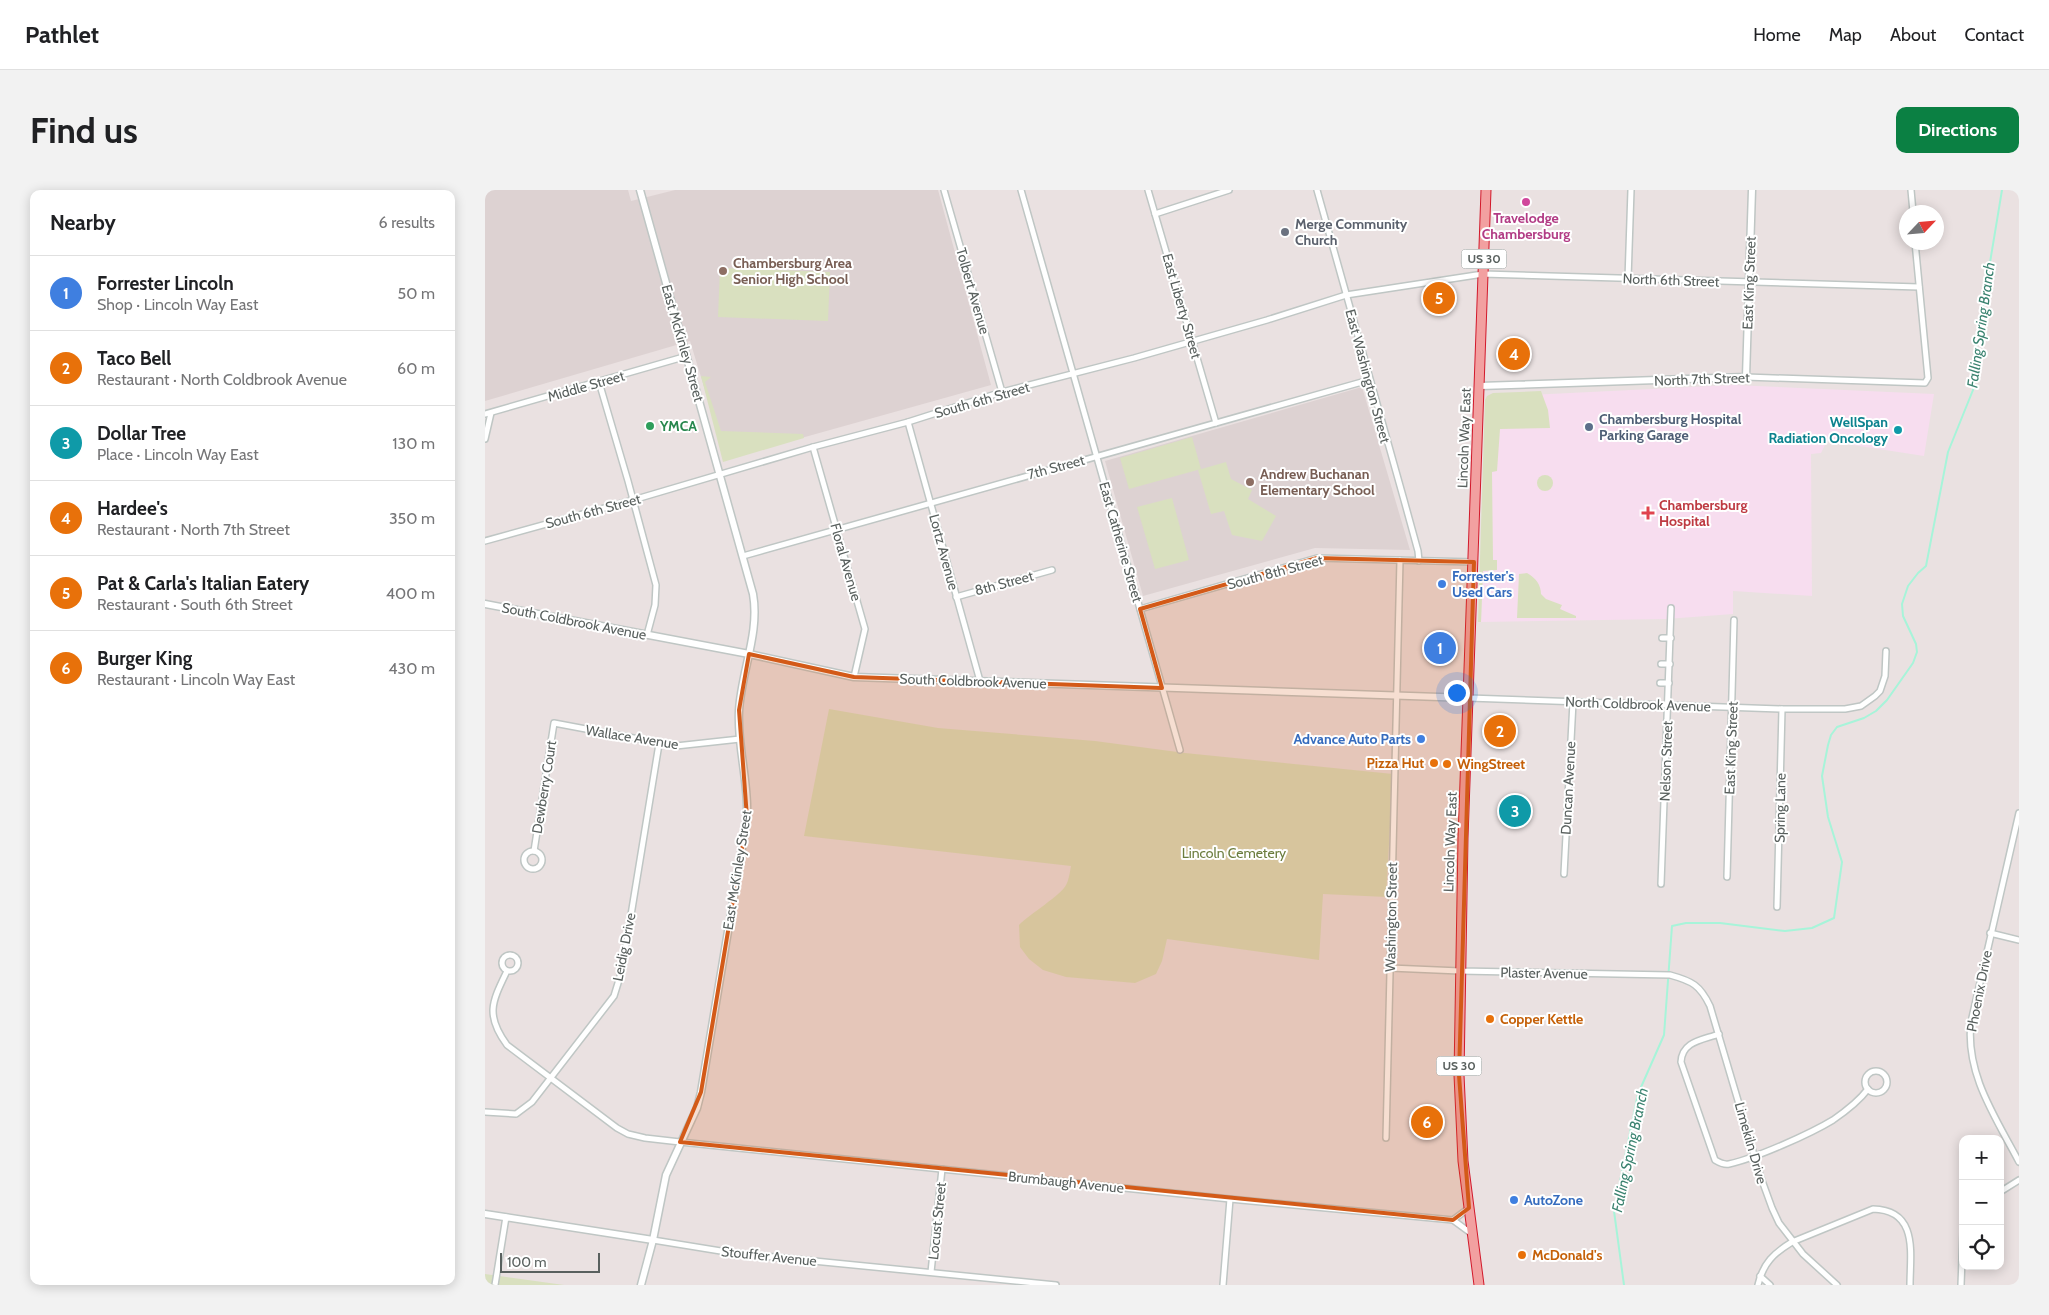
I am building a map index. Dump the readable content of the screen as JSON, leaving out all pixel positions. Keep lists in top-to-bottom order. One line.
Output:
{"streets":{"highway":["US 30","Lincoln Way East"],"street":["North 6th Street","East King Street","Tolbert Avenue","East Liberty Street","East McKinley Street","East Washington Street","North 7th Street","Middle Street","South 6th Street","7th Street","East Catherine Street","Lortz Avenue","Floral Avenue","South 8th Street","8th Street","South Coldbrook Avenue","North Coldbrook Avenue","Wallace Avenue","Nelson Street","Dewberry Court","Duncan Avenue","Spring Lane","Washington Street","Leidig Drive","Plaster Avenue","Phoenix Drive","Limekiln Drive","Brumbaugh Avenue","Locust Street","Stouffer Avenue"]},"crossings":[["North 6th Street","East King Street"],["North 6th Street","North 7th Street"],["North 6th Street","South 6th Street"],["North 6th Street","Lincoln Way East"],["East King Street","North 7th Street"],["East King Street","North Coldbrook Avenue"],["Tolbert Avenue","South 6th Street"],["East Liberty Street","South 6th Street"],["East Liberty Street","7th Street"],["East McKinley Street","Middle Street"],["East McKinley Street","South 6th Street"],["East McKinley Street","7th Street"],["East McKinley Street","South Coldbrook Avenue"],["East McKinley Street","Wallace Avenue"],["East McKinley Street","Brumbaugh Avenue"],["East McKinley Street","Stouffer Avenue"],["East Washington Street","South 6th Street"],["East Washington Street","7th Street"],["East Washington Street","South 8th Street"],["North 7th Street","Lincoln Way East"],["South 6th Street","Lincoln Way East"],["South 6th Street","East Catherine Street"],["South 6th Street","Lortz Avenue"],["South 6th Street","Floral Avenue"],["Lincoln Way East","South 8th Street"],["Lincoln Way East","South Coldbrook Avenue"],["Lincoln Way East","North Coldbrook Avenue"],["Lincoln Way East","Plaster Avenue"],["7th Street","East Catherine Street"],["7th Street","Lortz Avenue"],["7th Street","Floral Avenue"],["East Catherine Street","South 8th Street"],["East Catherine Street","South Coldbrook Avenue"],["Lortz Avenue","8th Street"],["Lortz Avenue","South Coldbrook Avenue"],["Floral Avenue","South Coldbrook Avenue"],["South 8th Street","Washington Street"],["South Coldbrook Avenue","North Coldbrook Avenue"],["South Coldbrook Avenue","Washington Street"],["North Coldbrook Avenue","Nelson Street"],["North Coldbrook Avenue","Duncan Avenue"],["North Coldbrook Avenue","Spring Lane"],["Wallace Avenue","Dewberry Court"],["Wallace Avenue","Leidig Drive"],["Washington Street","Plaster Avenue"],["Leidig Drive","Brumbaugh Avenue"],["Plaster Avenue","Limekiln Drive"],["Brumbaugh Avenue","Locust Street"],["Locust Street","Stouffer Avenue"]],"water":["Falling Spring Branch"],"parks":["Lincoln Cemetery"],"places":{"other":["Travelodge Chambersburg","Merge Community Church","Chambersburg Area Senior High School","YMCA","Chambersburg Hospital Parking Garage","WellSpan Radiation Oncology","Andrew Buchanan Elementary School","Forrester's Used Cars","Advance Auto Parts","Pizza Hut","WingStreet","Copper Kettle","AutoZone","McDonald's"],"health":["Chambersburg Hospital"]},"scale_bar":"100 m","north":"top right","page":{"header":"Pathlet","nav":["Home","Map","About","Contact"],"buttons":"Directions","title":"Find us","heading":["Nearby","6 results"],"list":[{"mark":"1","name":"Forrester Lincoln","note":"Shop · Lincoln Way East","value":"50 m"},{"mark":"2","name":"Taco Bell","note":"Restaurant · North Coldbrook Avenue","value":"60 m"},{"mark":"3","name":"Dollar Tree","note":"Place · Lincoln Way East","value":"130 m"},{"mark":"4","name":"Hardee's","note":"Restaurant · North 7th Street","value":"350 m"},{"mark":"5","name":"Pat & Carla's Italian Eatery","note":"Restaurant · South 6th Street","value":"400 m"},{"mark":"6","name":"Burger King","note":"Restaurant · Lincoln Way East","value":"430 m"}],"pins":["5","4","1","2","3","6"],"map_buttons":["+","−"],"scale":"100 m"}}
